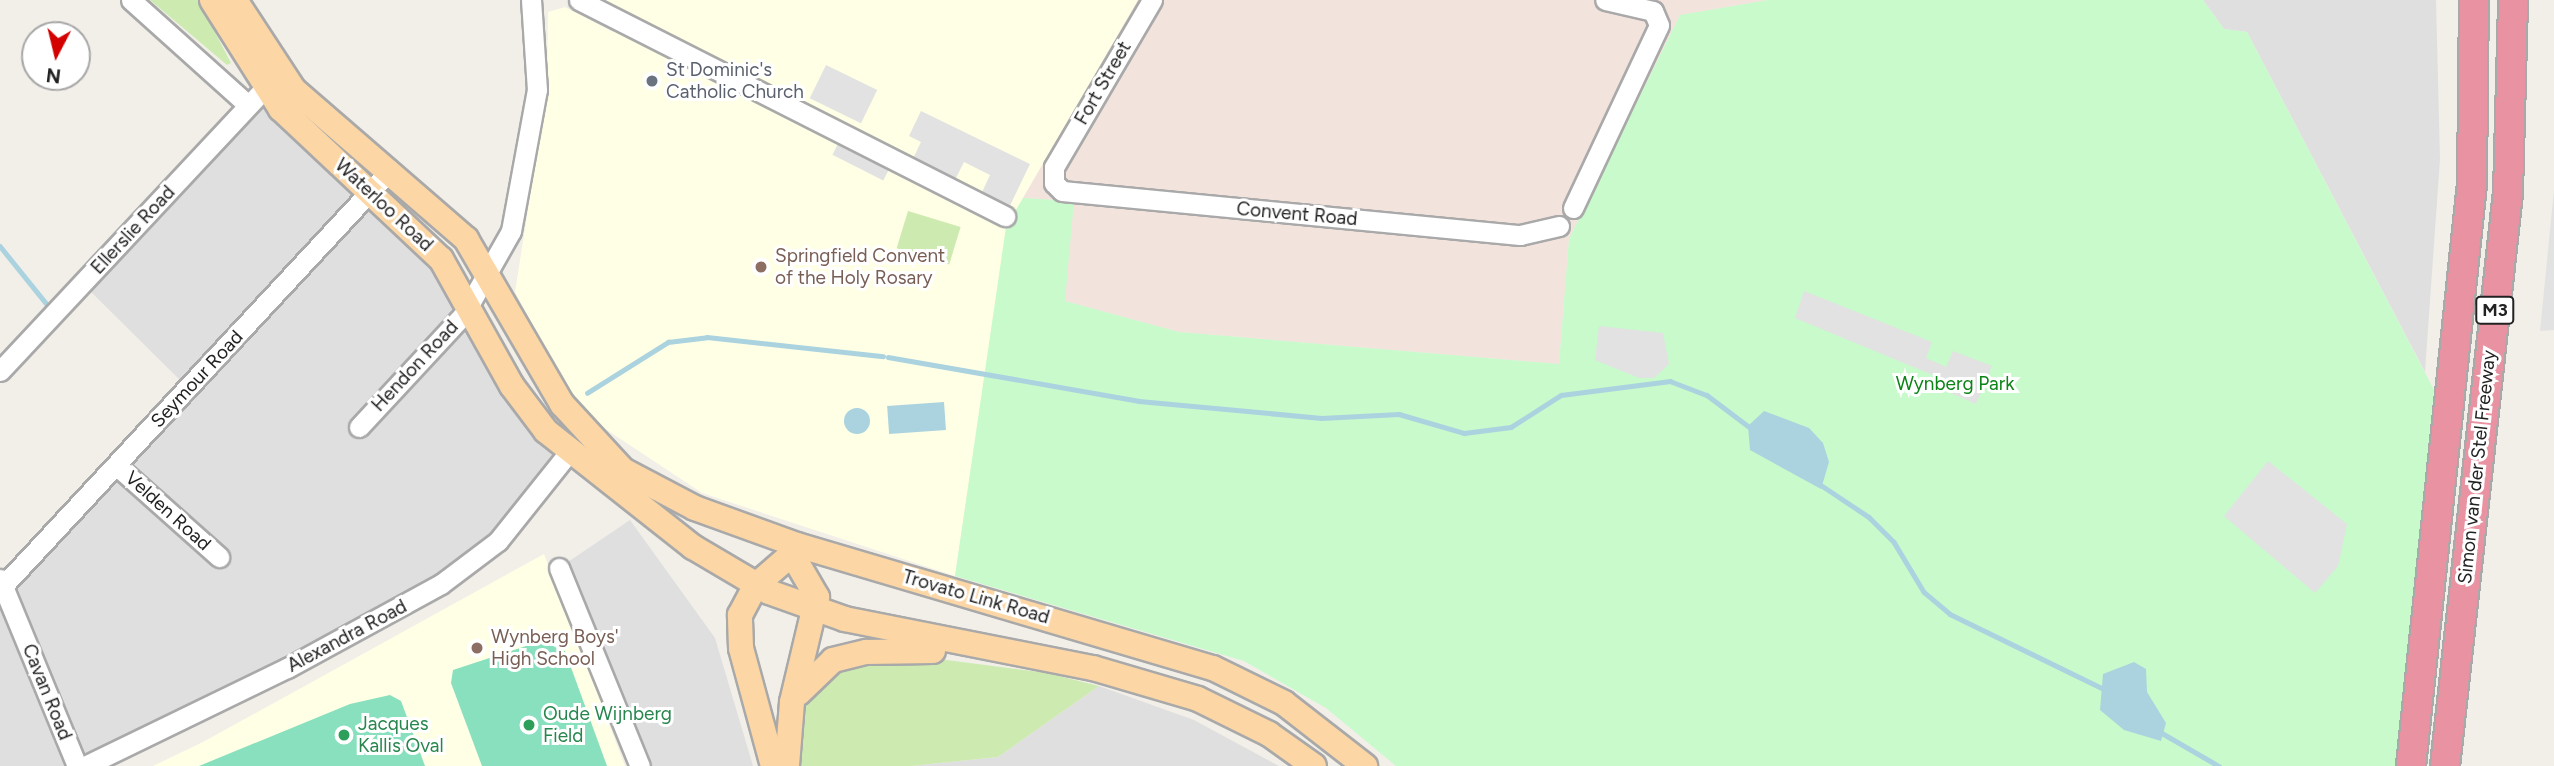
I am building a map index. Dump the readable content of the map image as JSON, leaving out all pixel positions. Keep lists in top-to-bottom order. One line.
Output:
{"streets":{"highway":["M3","Simon van der Stel Freeway"],"main road":["Waterloo Road","Trovato Link Road"],"street":["Fort Street","Convent Road","Ellerslie Road","Hendon Road","Seymour Road","Velden Road","Alexandra Road","Cavan Road"]},"crossings":[["Fort Street","Convent Road"],["Waterloo Road","Ellerslie Road"],["Waterloo Road","Hendon Road"],["Waterloo Road","Seymour Road"],["Waterloo Road","Trovato Link Road"],["Waterloo Road","Alexandra Road"],["Seymour Road","Velden Road"],["Seymour Road","Cavan Road"]],"parks":["Wynberg Park"],"places":["St Dominic's Catholic Church","Springfield Convent of the Holy Rosary","Wynberg Boys' High School","Oude Wijnberg Field","Jacques Kallis Oval"],"north":"bottom"}
